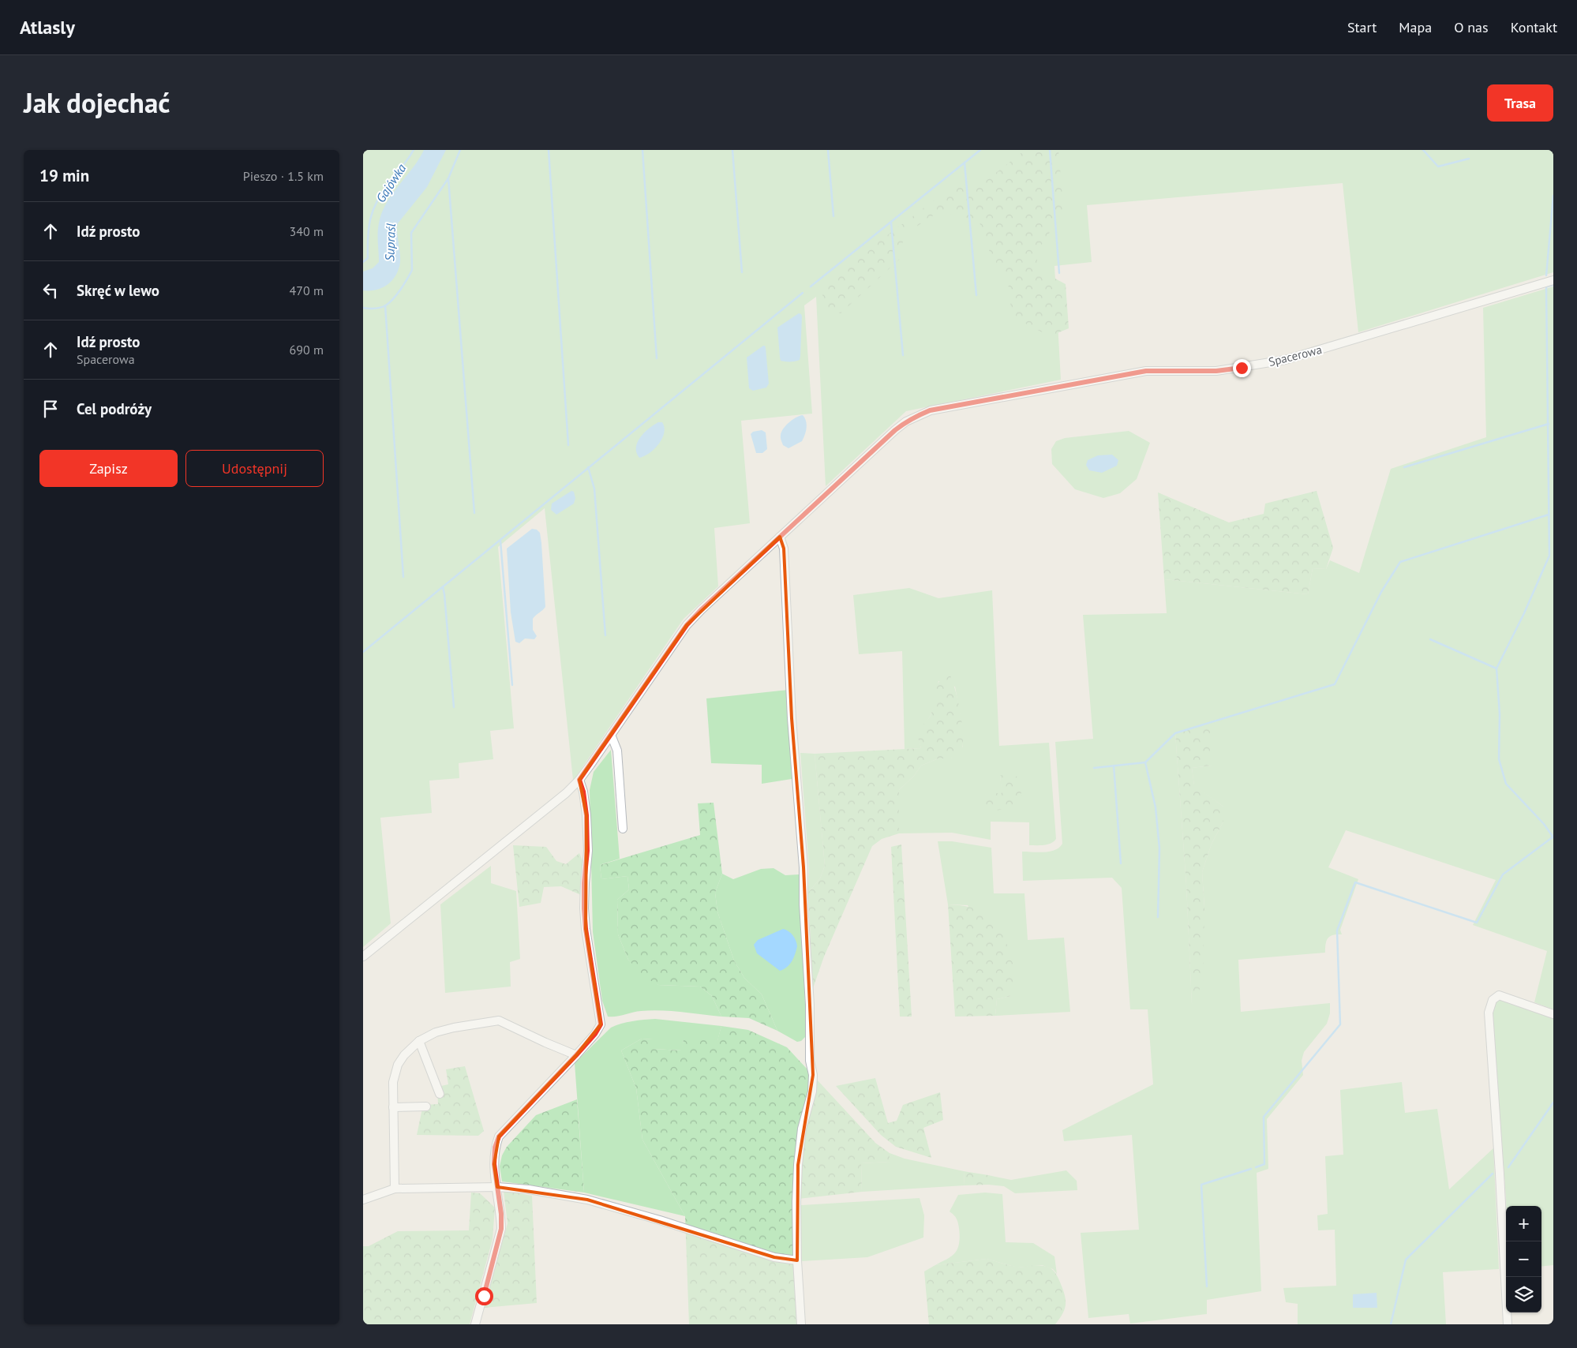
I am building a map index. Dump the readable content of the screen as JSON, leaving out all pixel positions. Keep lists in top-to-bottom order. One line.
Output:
{"streets":{"street":["Spacerowa"]},"water":["Gajówka","Supraśl"],"page":{"header":"Atlasly","nav":["Start","Mapa","O nas","Kontakt"],"title":"Jak dojechać","buttons":["Trasa",["Zapisz","Udostępnij"]],"heading":["19 min","Pieszo · 1.5 km"],"list":[["Idź prosto","340 m"],["Skręć w lewo","470 m"],["Idź prosto","Spacerowa","690 m"],"Cel podróży"],"map_buttons":["+","−"]}}
